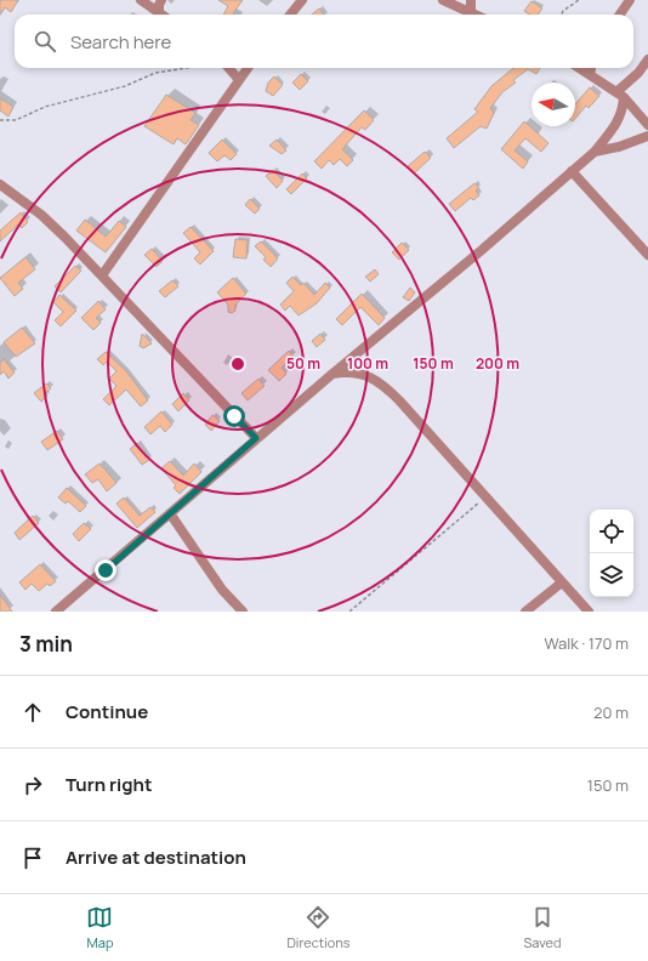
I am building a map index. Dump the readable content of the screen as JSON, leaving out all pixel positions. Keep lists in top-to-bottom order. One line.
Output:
{"north":"left","page":{"search":"Search here","heading":["3 min","Walk · 170 m"],"list":[["Continue","20 m"],["Turn right","150 m"],"Arrive at destination"],"nav":["Map","Directions","Saved"]},"rings":["50 m","100 m","150 m","200 m"]}
